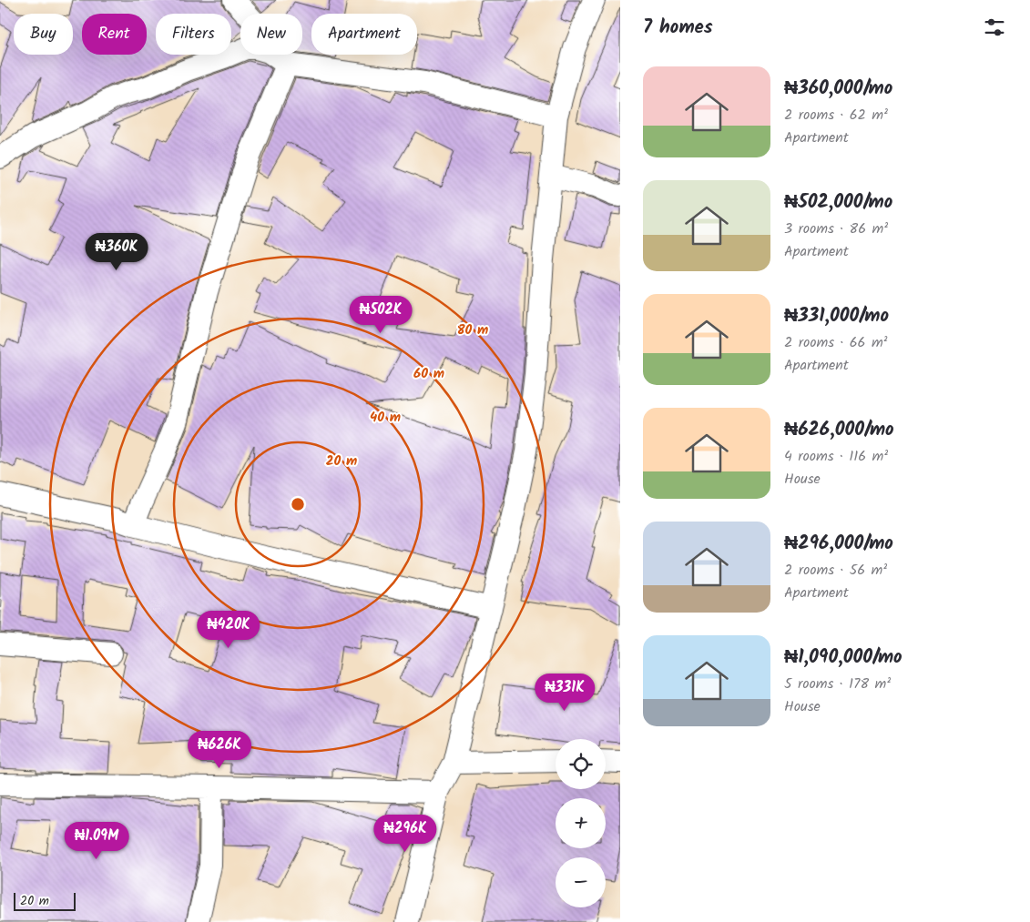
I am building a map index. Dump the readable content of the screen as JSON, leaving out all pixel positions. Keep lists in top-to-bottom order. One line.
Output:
{"scale_bar":"20 m","page":{"heading":"7 homes","chip":["Buy","Rent","Filters","New","Apartment"],"list":[{"name":"₦360,000/mo","note":"2 rooms · 62 m² · Apartment"},{"name":"₦502,000/mo","note":"3 rooms · 86 m² · Apartment"},{"name":"₦331,000/mo","note":"2 rooms · 66 m² · Apartment"},{"name":"₦626,000/mo","note":"4 rooms · 116 m² · House"},{"name":"₦296,000/mo","note":"2 rooms · 56 m² · Apartment"},{"name":"₦1,090,000/mo","note":"5 rooms · 178 m² · House"}],"price":["₦360K","₦502K","₦420K","₦331K","₦626K","₦296K","₦1.09M"],"map_buttons":["+","−"],"scale":"20 m"},"rings":["80 m","60 m","40 m","20 m"]}
